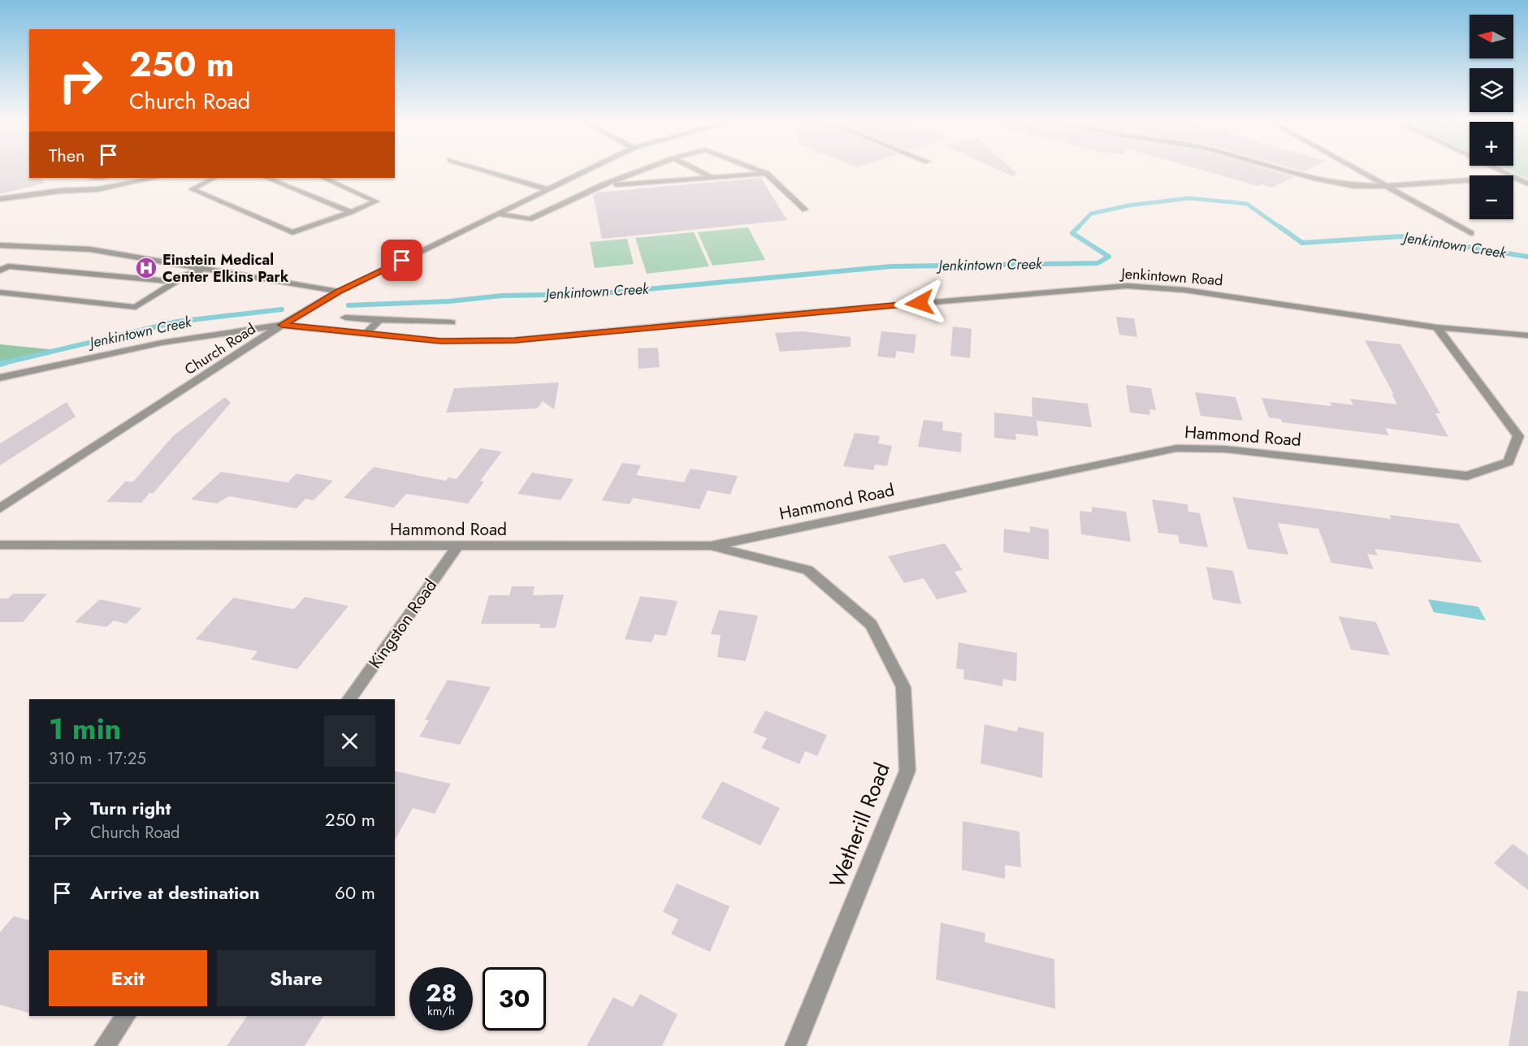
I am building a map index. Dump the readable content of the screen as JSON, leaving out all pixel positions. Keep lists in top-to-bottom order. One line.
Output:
{"streets":{"street":["Jenkintown Road","Church Road","Hammond Road","Kingston Road","Wetherill Road"]},"crossings":[["Jenkintown Road","Church Road"],["Jenkintown Road","Hammond Road"],["Hammond Road","Kingston Road"],["Hammond Road","Wetherill Road"]],"water":["Jenkintown Creek"],"places":{"hospital":["Einstein Medical Center Elkins Park"]},"north":"left","page":{"map_buttons":["+","−"],"turn":["250 m","Church Road"],"then":"Then","heading":["1 min","310 m · 17:25"],"list":[{"name":"Turn right","note":"Church Road","value":"250 m"},{"name":"Arrive at destination","value":"60 m"}],"buttons":["Exit","Share"],"speed":"28 km/h","limit":"30"}}
